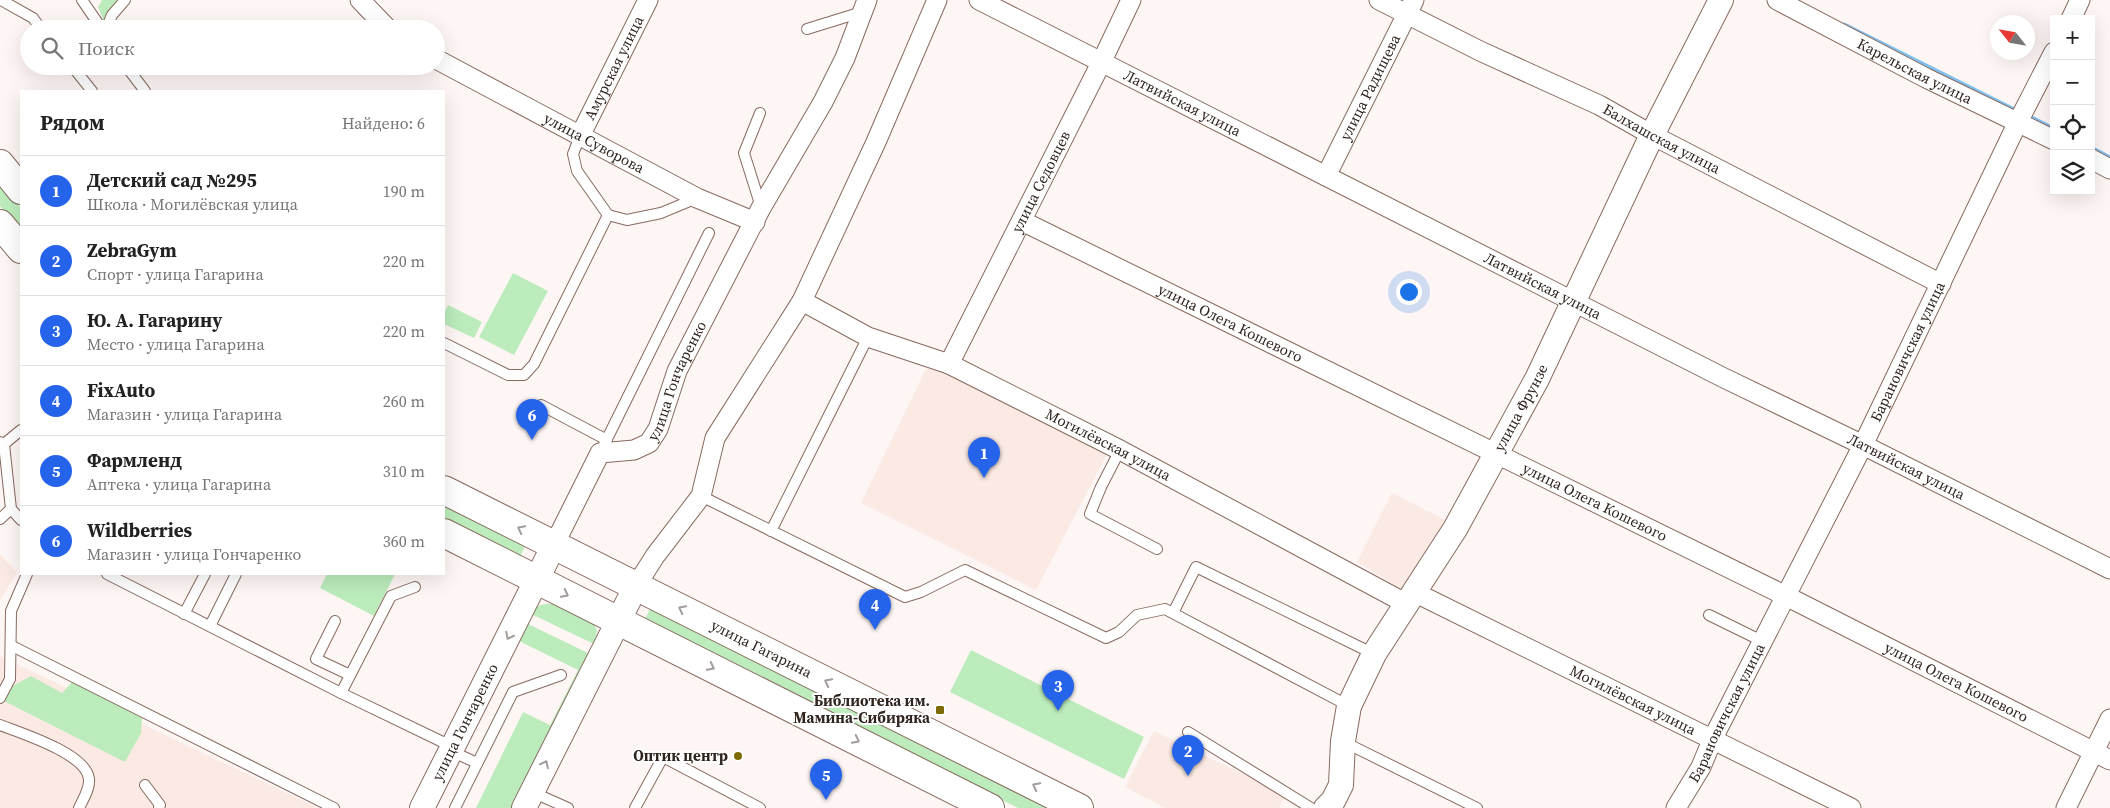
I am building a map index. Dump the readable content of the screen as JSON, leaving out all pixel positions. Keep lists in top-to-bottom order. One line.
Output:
{"streets":{"main road":["улица Гагарина"],"street":["Амурская улица","Карельская улица","улица Радищева","Латвийская улица","Балхашская улица","улица Суворова","улица Седовцев","улица Олега Кошевого","Барановичская улица","улица Гончаренко","улица Фрунзе","Могилёвская улица"]},"crossings":[["Амурская улица","улица Суворова"],["Карельская улица","Барановичская улица"],["улица Радищева","Латвийская улица"],["улица Радищева","Балхашская улица"],["Латвийская улица","улица Седовцев"],["Латвийская улица","Барановичская улица"],["Латвийская улица","улица Фрунзе"],["Балхашская улица","Барановичская улица"],["Балхашская улица","улица Фрунзе"],["улица Суворова","улица Гончаренко"],["улица Седовцев","улица Олега Кошевого"],["улица Седовцев","Могилёвская улица"],["улица Олега Кошевого","Барановичская улица"],["улица Олега Кошевого","улица Фрунзе"],["Барановичская улица","Могилёвская улица"],["улица Гончаренко","улица Гагарина"],["улица Фрунзе","Могилёвская улица"]],"places":{"transit":["Библиотека им. Мамина-Сибиряка"],"other":["Оптик центр"]},"north":"top left","page":{"map_buttons":["+","−"],"search":"Поиск","heading":["Рядом","Найдено: 6"],"list":[{"mark":"1","name":"Детский сад №295","note":"Школа · Могилёвская улица","value":"190 m"},{"mark":"2","name":"ZebraGym","note":"Спорт · улица Гагарина","value":"220 m"},{"mark":"3","name":"Ю. А. Гагарину","note":"Место · улица Гагарина","value":"220 m"},{"mark":"4","name":"FixAuto","note":"Магазин · улица Гагарина","value":"260 m"},{"mark":"5","name":"Фармленд","note":"Аптека · улица Гагарина","value":"310 m"},{"mark":"6","name":"Wildberries","note":"Магазин · улица Гончаренко","value":"360 m"}],"pins":["6","1","4","3","2","5"]}}
